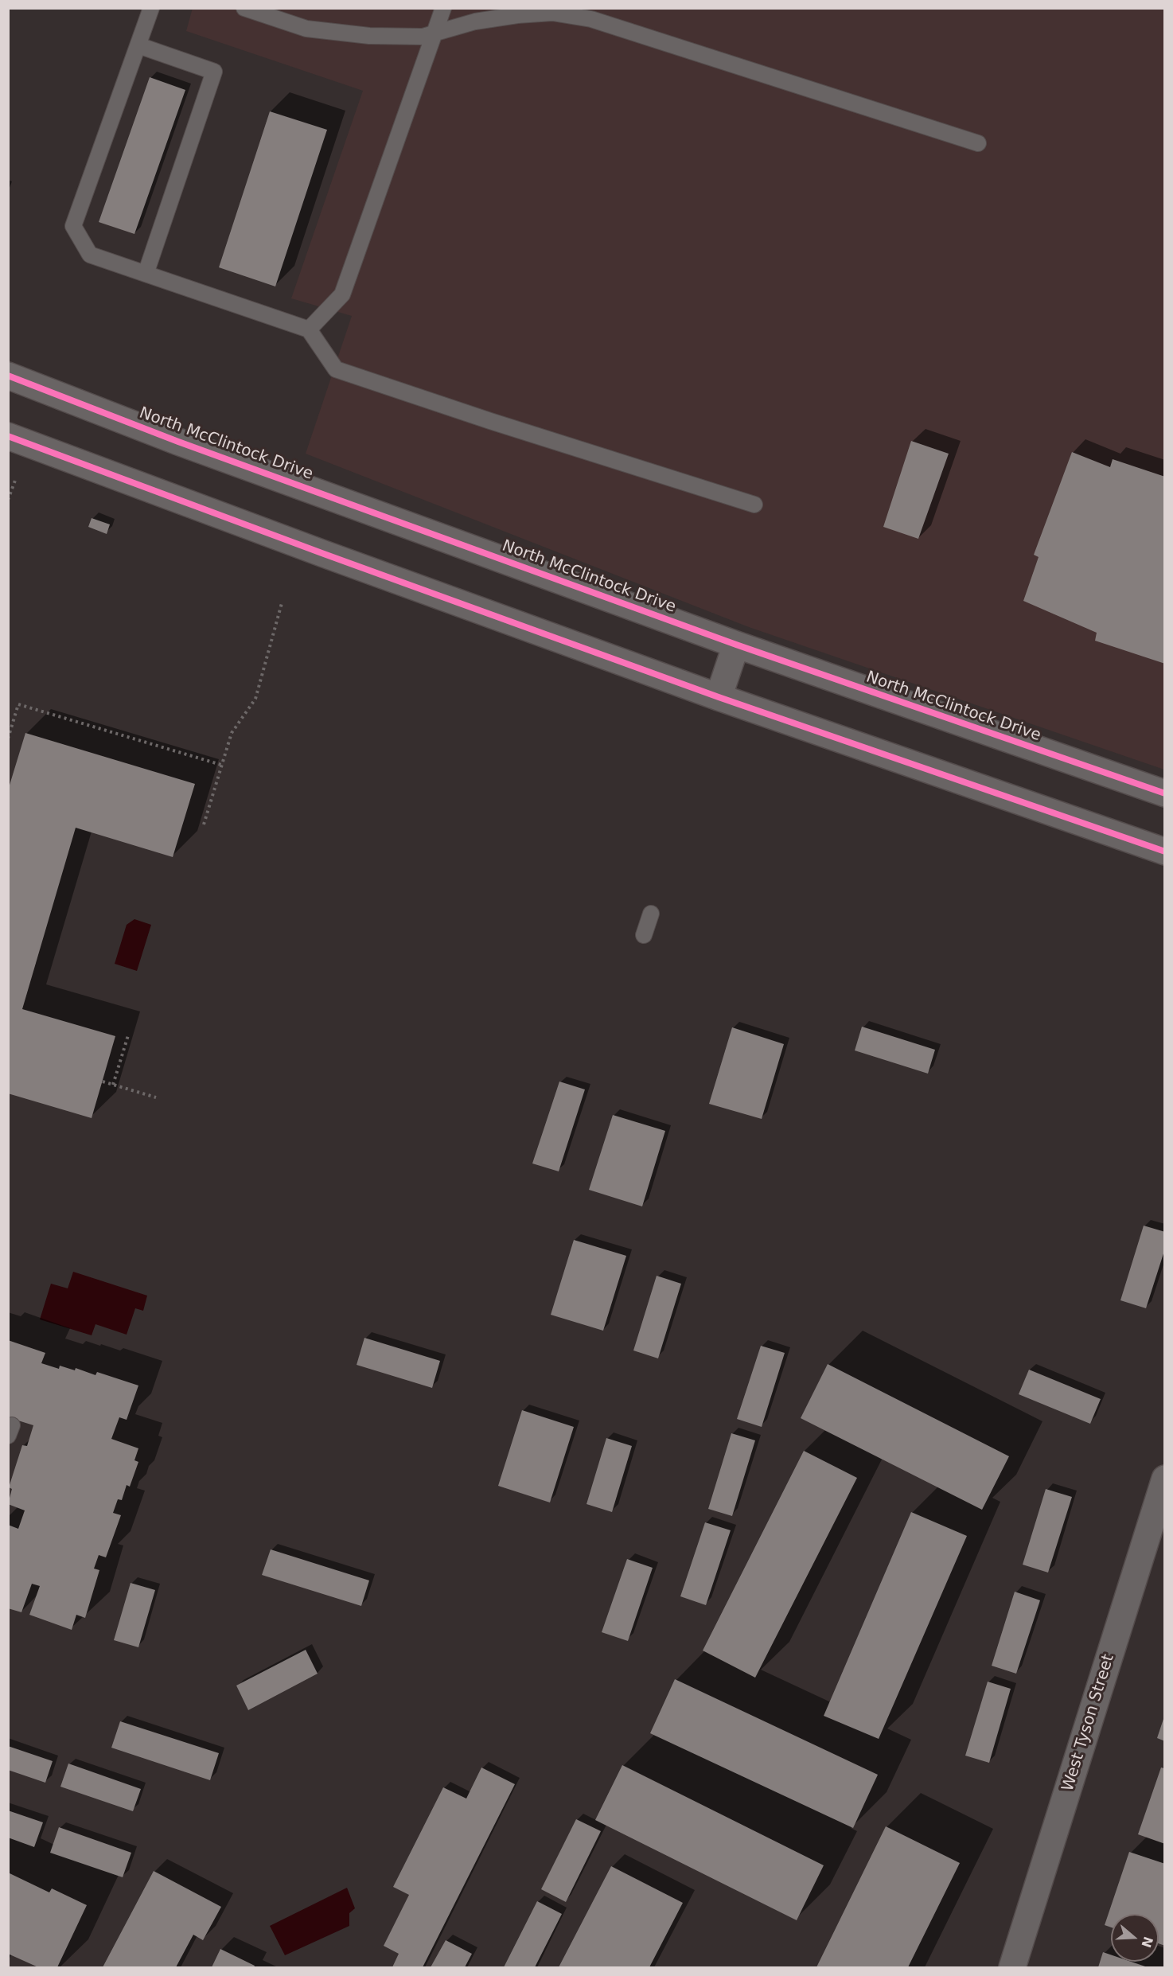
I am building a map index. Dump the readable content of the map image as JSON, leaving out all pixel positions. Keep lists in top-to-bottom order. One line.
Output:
{"streets":{"main road":["North McClintock Drive","West Tyson Street"]},"north":"right"}
